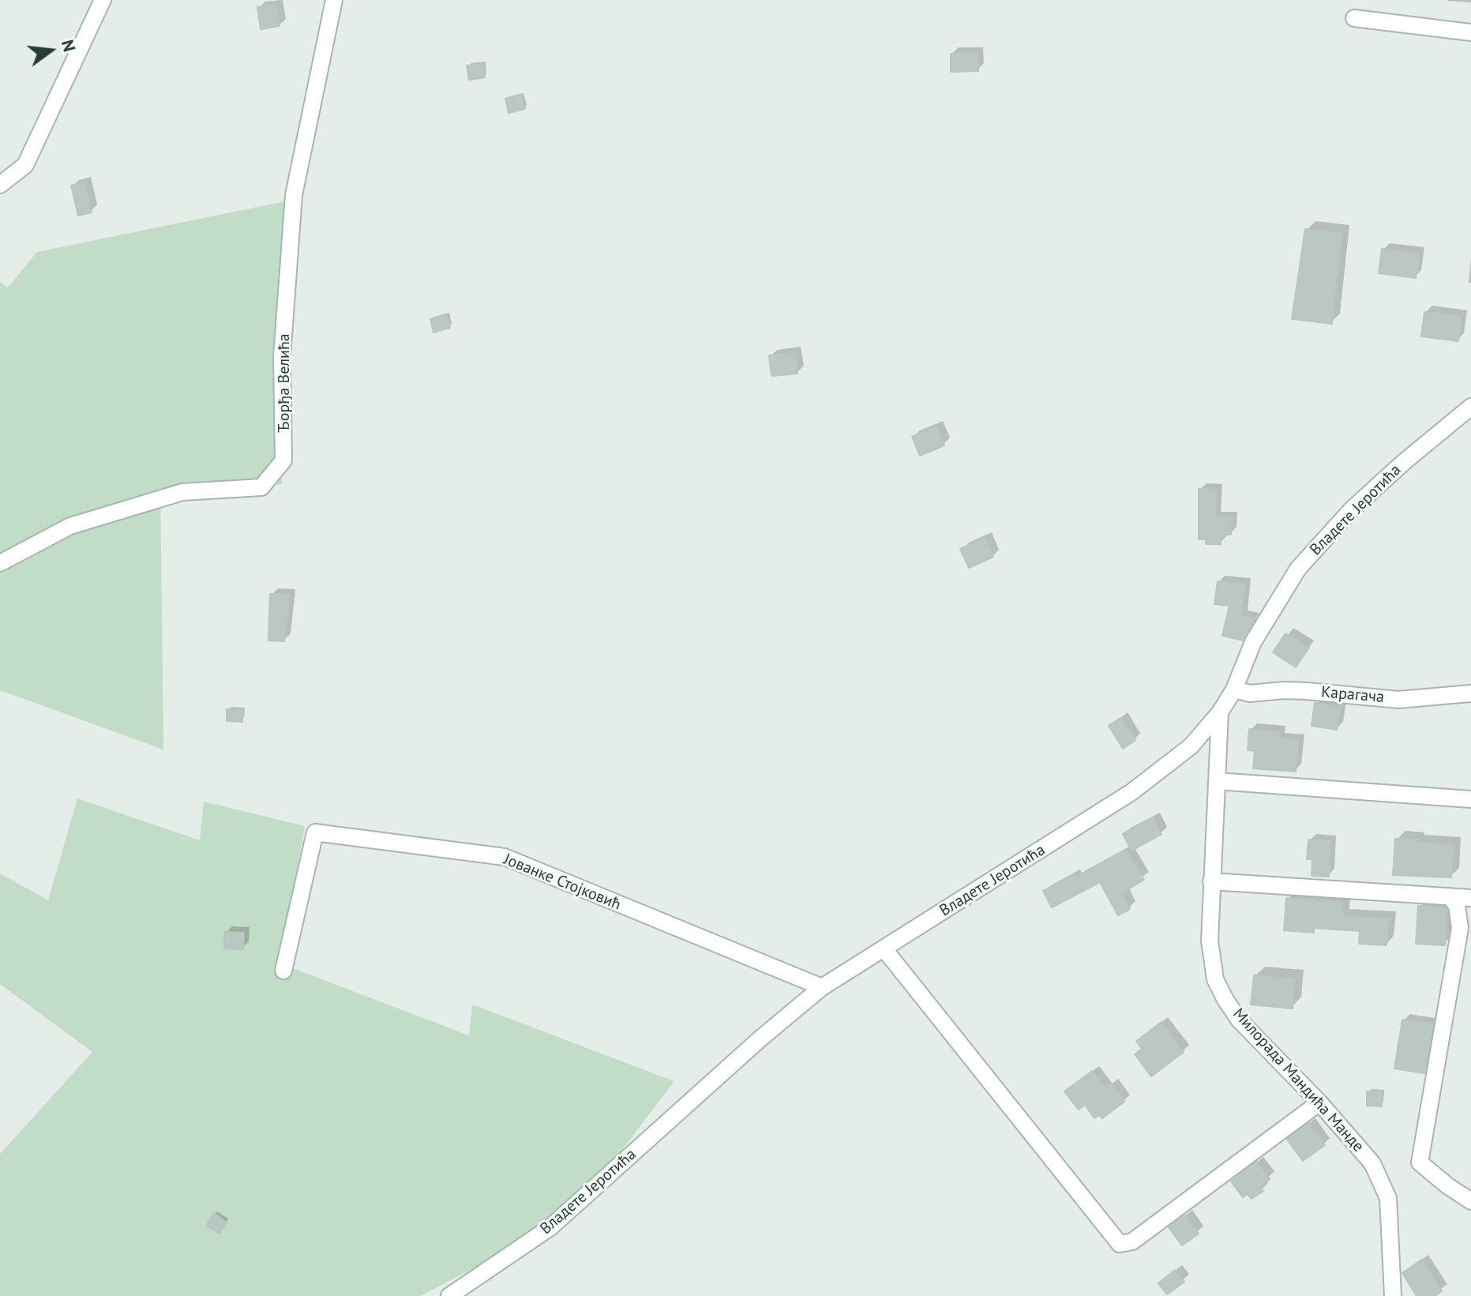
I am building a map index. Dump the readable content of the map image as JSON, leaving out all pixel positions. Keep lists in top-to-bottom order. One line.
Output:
{"streets":{"street":["Ђорђа Велића","Владете Јеротића","Карагача","Јованке Стојковић","Милорада Мандића Манде"]},"crossings":[["Владете Јеротића","Карагача"],["Владете Јеротића","Јованке Стојковић"],["Владете Јеротића","Милорада Мандића Манде"]],"north":"right"}
